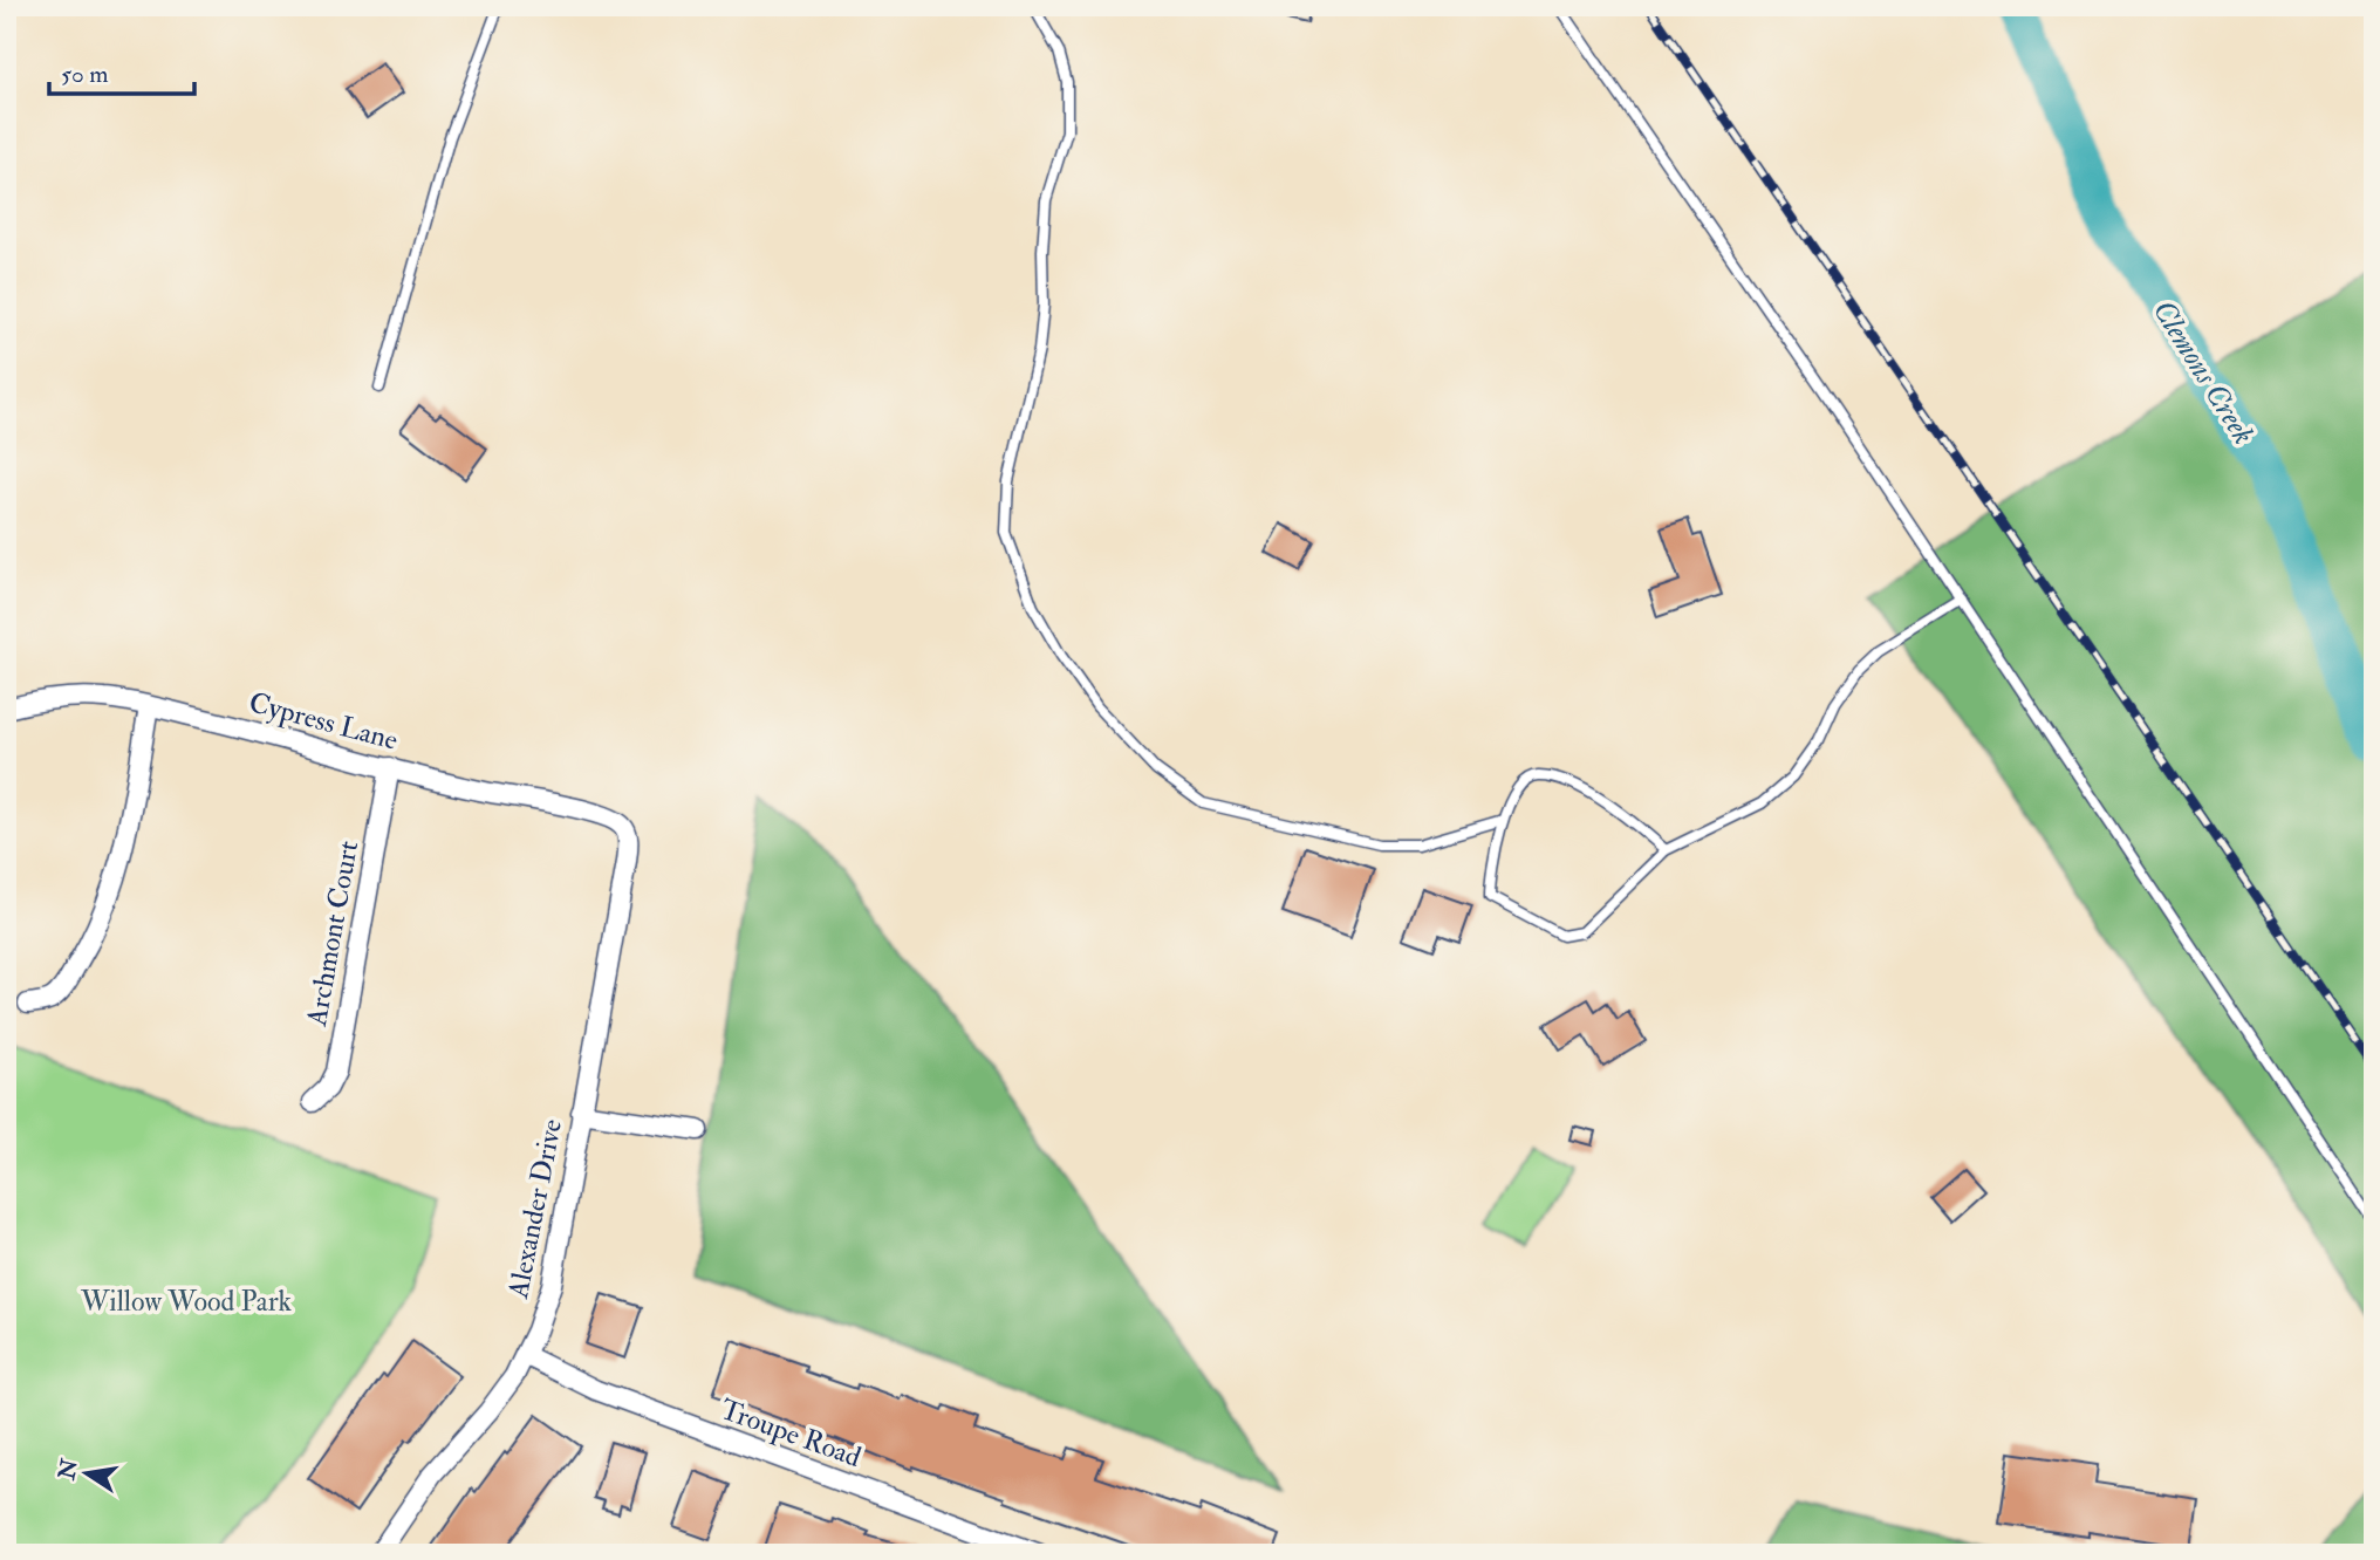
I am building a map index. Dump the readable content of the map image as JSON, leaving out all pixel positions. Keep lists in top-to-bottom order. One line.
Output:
{"streets":{"street":["Cypress Lane","Archmont Court","Alexander Drive","Troupe Road"]},"crossings":[["Cypress Lane","Archmont Court"],["Cypress Lane","Alexander Drive"],["Alexander Drive","Troupe Road"]],"water":["Clemons Creek"],"parks":["Willow Wood Park"],"scale_bar":"50 m","north":"left"}
